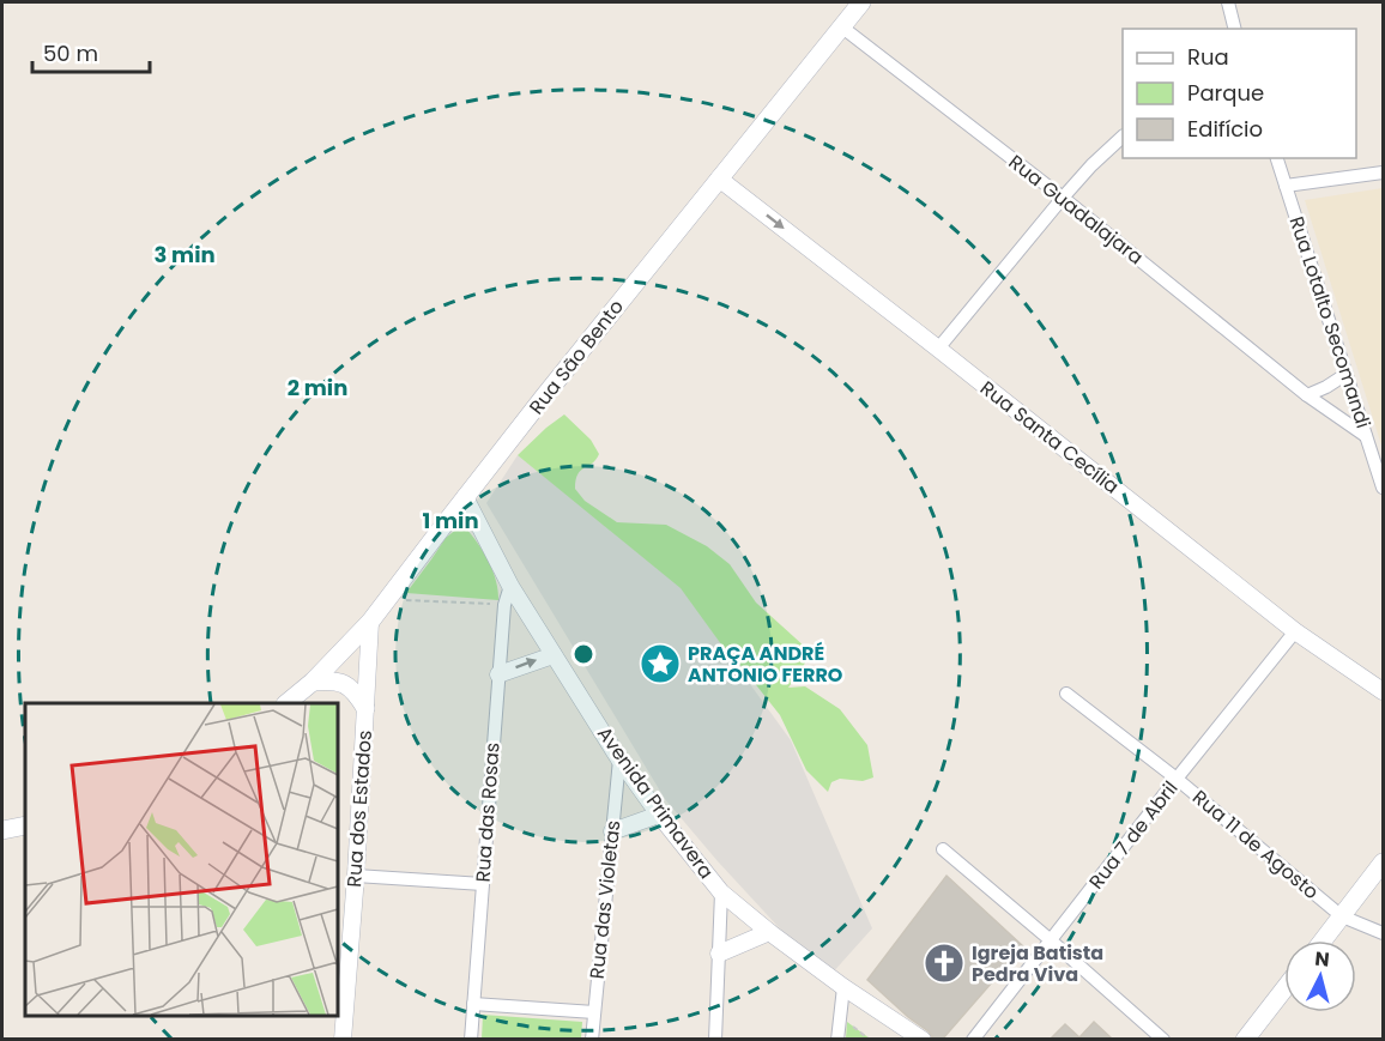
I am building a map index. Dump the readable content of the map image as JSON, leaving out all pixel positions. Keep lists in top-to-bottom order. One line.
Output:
{"streets":{"main road":["Rua São Bento"],"street":["Rua Guadalajara","Rua Lotalto Secomandi","Rua Santa Cecília","Avenida Primavera","Rua dos Estados","Rua das Rosas","Rua 7 de Abril","Rua 11 de Agosto","Rua das Violetas"]},"crossings":[["Rua Guadalajara","Rua Lotalto Secomandi"],["Rua Guadalajara","Rua São Bento"],["Rua São Bento","Rua Santa Cecília"],["Rua São Bento","Avenida Primavera"],["Rua São Bento","Rua dos Estados"],["Rua Santa Cecília","Rua 7 de Abril"],["Avenida Primavera","Rua das Rosas"],["Avenida Primavera","Rua das Violetas"],["Rua 7 de Abril","Rua 11 de Agosto"]],"places":{"place":["PRAÇA ANDRÉ ANTONIO FERRO"],"church":["Igreja Batista Pedra Viva"]},"legend":["Rua","Parque","Edifício"],"scale_bar":"50 m","north":"top","rings":["3 min","2 min","1 min"]}
